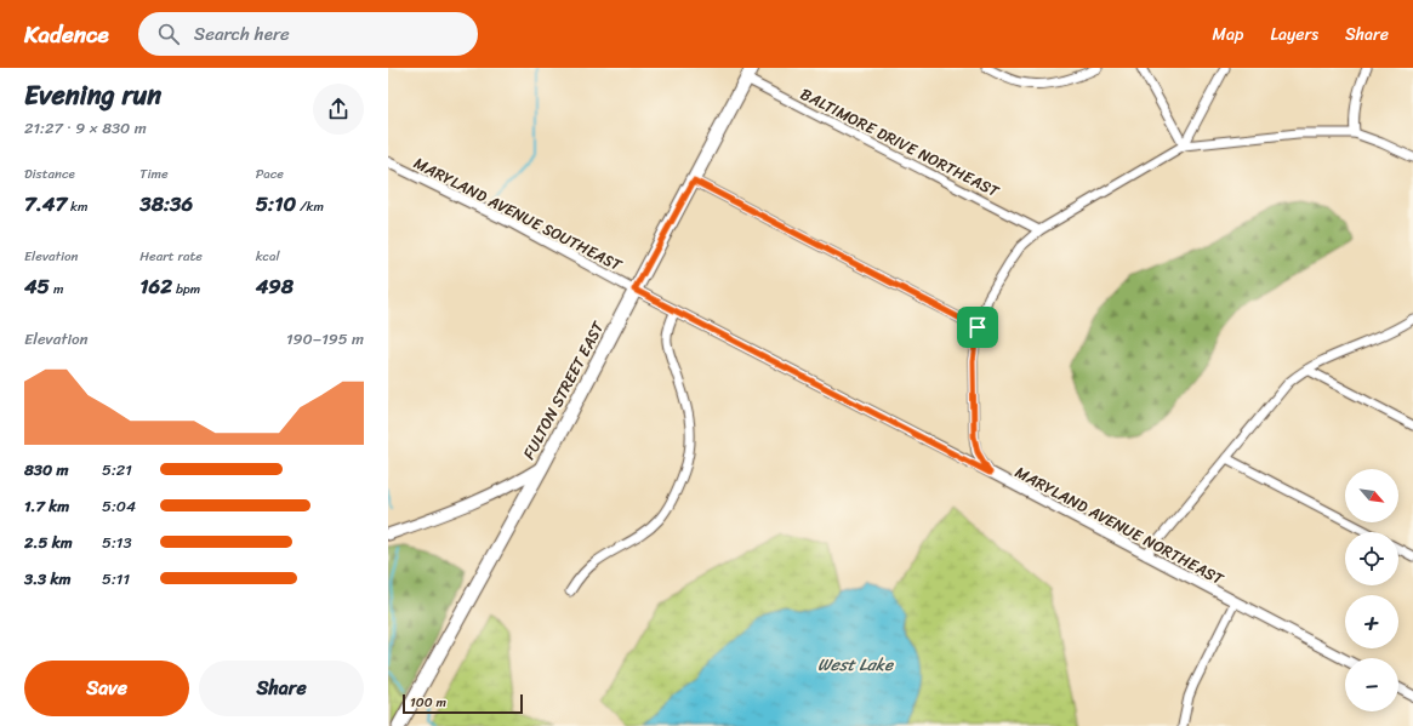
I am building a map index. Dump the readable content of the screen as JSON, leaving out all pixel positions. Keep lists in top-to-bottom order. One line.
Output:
{"streets":{"main road":["FULTON STREET EAST"],"street":["BALTIMORE DRIVE NORTHEAST","MARYLAND AVENUE SOUTHEAST","MARYLAND AVENUE NORTHEAST"]},"crossings":[["BALTIMORE DRIVE NORTHEAST","FULTON STREET EAST"],["MARYLAND AVENUE SOUTHEAST","FULTON STREET EAST"],["MARYLAND AVENUE SOUTHEAST","MARYLAND AVENUE NORTHEAST"],["FULTON STREET EAST","MARYLAND AVENUE NORTHEAST"]],"water":["West Lake"],"scale_bar":"100 m","north":"bottom right","page":{"header":"Kadence","search":"Search here","nav":["Map","Layers","Share"],"heading":["Evening run","21:27 · 9 × 830 m"],"stats":[["Distance","7.47 km"],["Time","38:36"],["Pace","5:10 /km"],["Elevation","45 m"],["Heart rate","162 bpm"],["kcal","498"]],"chart":["Elevation","190–195 m"],"list":[{"name":"830 m","note":"5:21"},{"name":"1.7 km","note":"5:04"},{"name":"2.5 km","note":"5:13"},{"name":"3.3 km","note":"5:11"}],"map_buttons":["+","−"],"buttons":["Save","Share"],"scale":"100 m"}}
